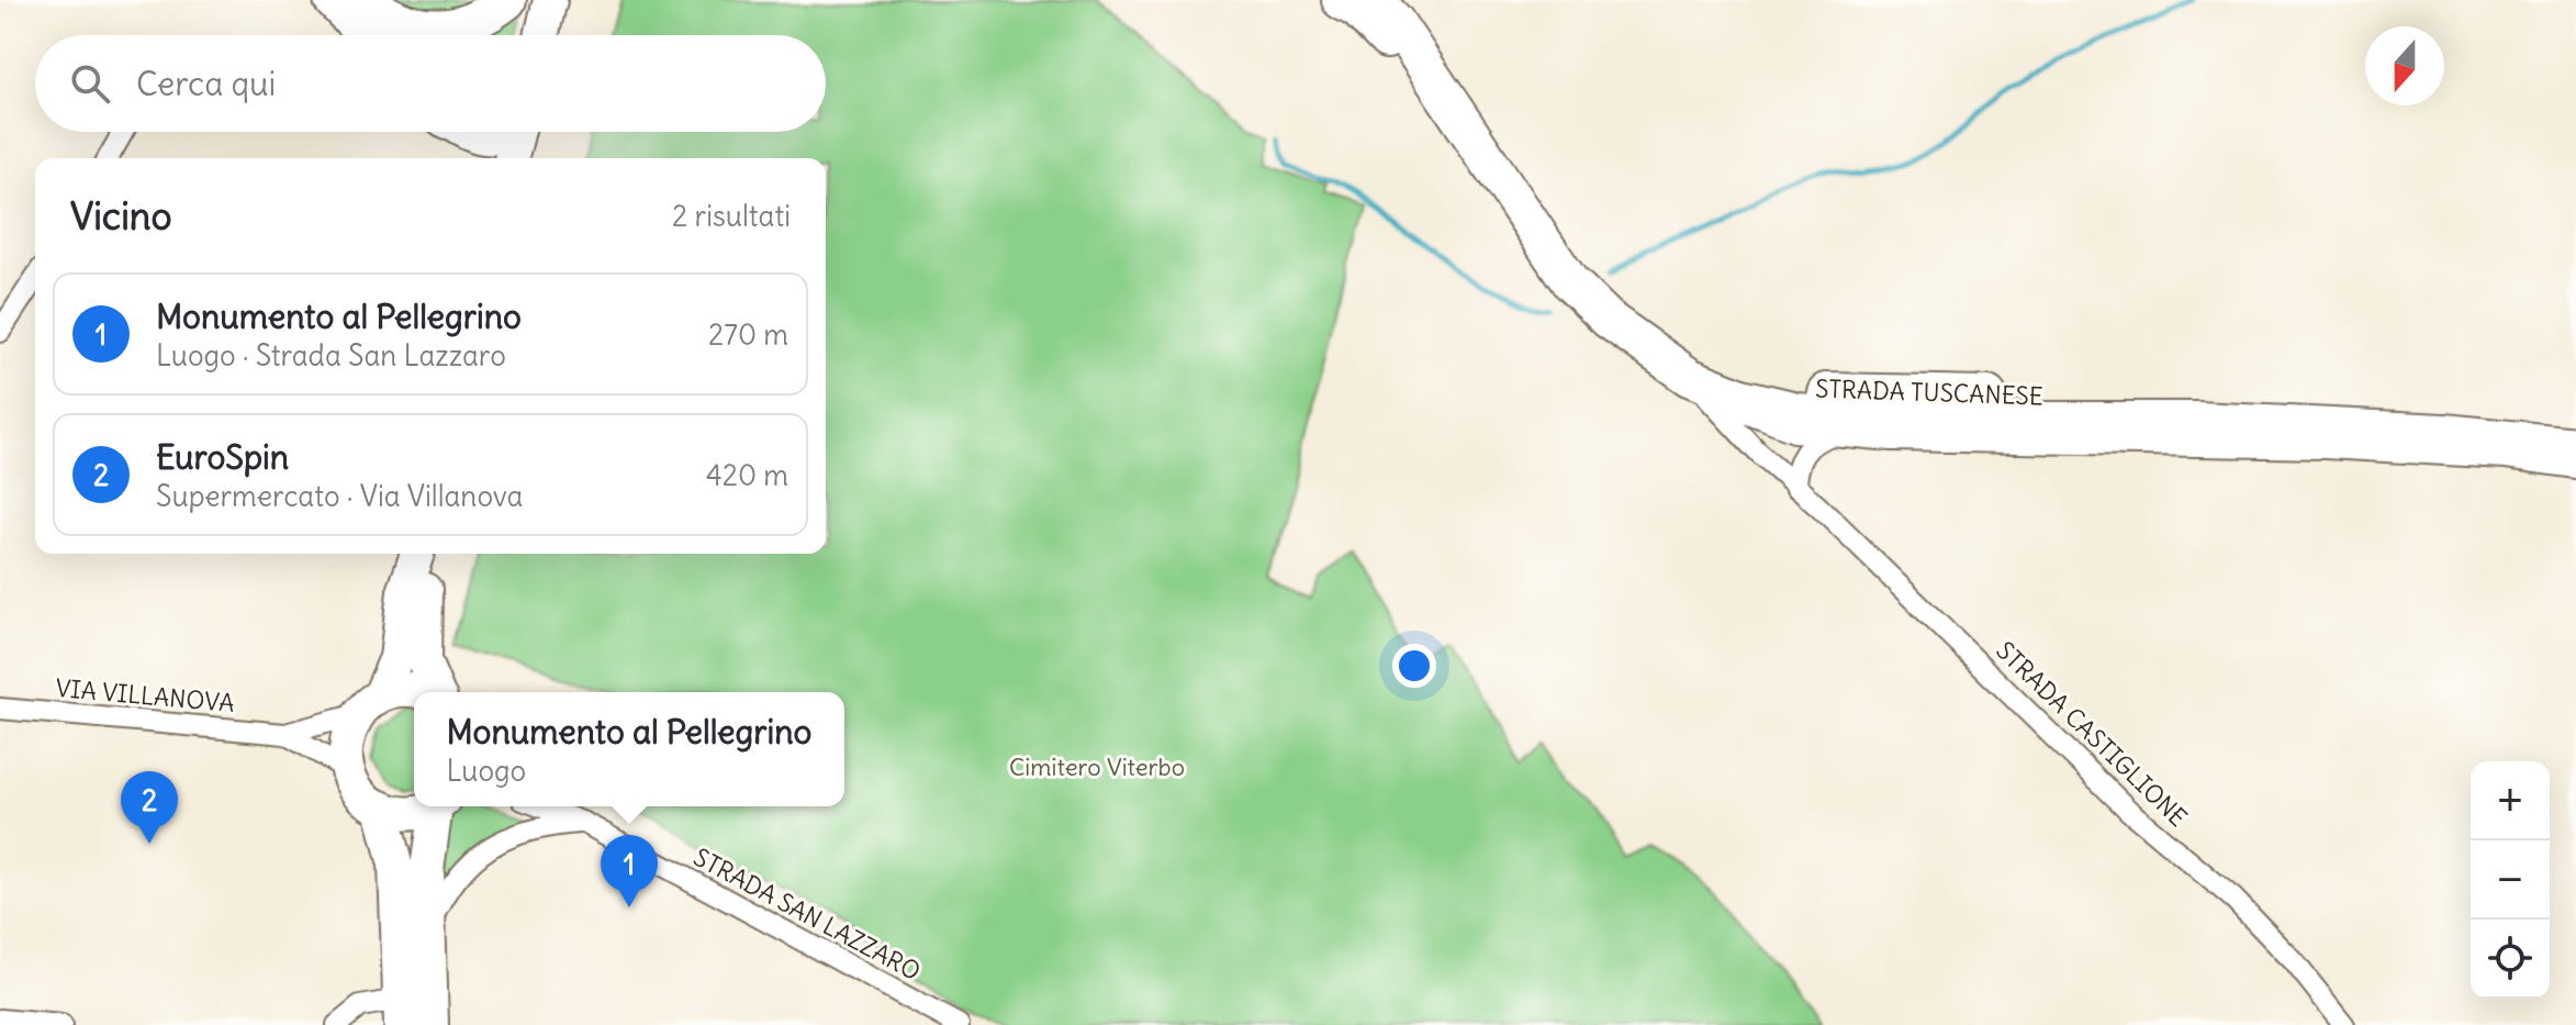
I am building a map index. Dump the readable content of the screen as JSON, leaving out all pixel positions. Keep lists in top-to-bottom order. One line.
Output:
{"streets":{"highway":["STRADA TUSCANESE"],"street":["VIA VILLANOVA","STRADA CASTIGLIONE","STRADA SAN LAZZARO"]},"crossings":[["STRADA TUSCANESE","STRADA CASTIGLIONE"]],"parks":["Cimitero Viterbo"],"north":"bottom","page":{"search":"Cerca qui","heading":["Vicino","2 risultati"],"list":[{"mark":"1","name":"Monumento al Pellegrino","note":"Luogo · Strada San Lazzaro","value":"270 m"},{"mark":"2","name":"EuroSpin","note":"Supermercato · Via Villanova","value":"420 m"}],"popup":["Monumento al Pellegrino","Luogo"],"map_buttons":["+","−"],"pins":["2","1"]}}
